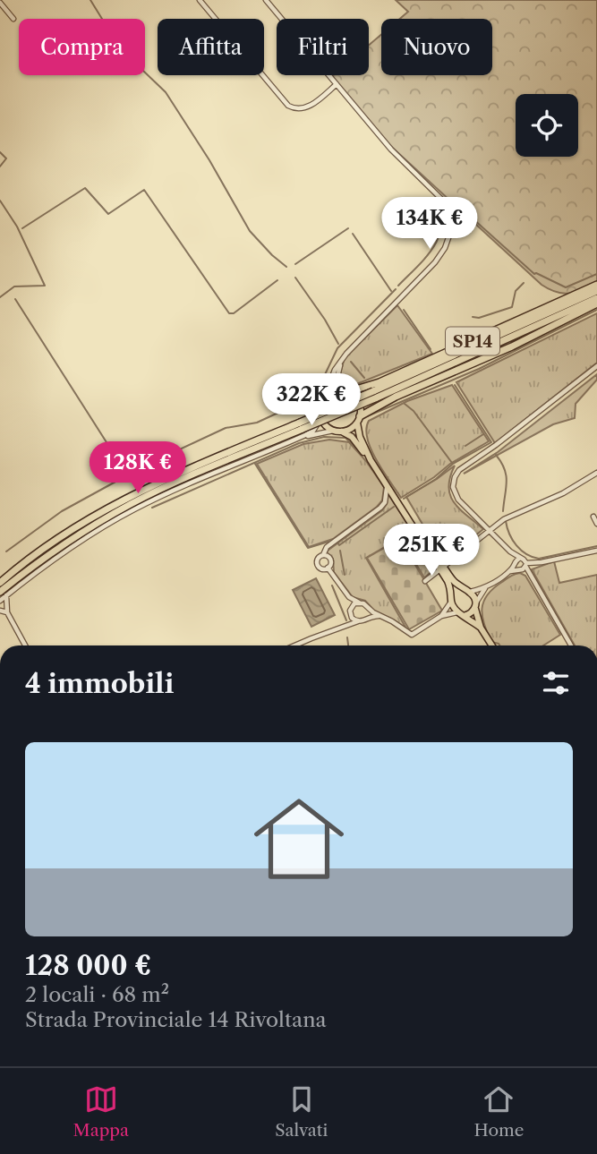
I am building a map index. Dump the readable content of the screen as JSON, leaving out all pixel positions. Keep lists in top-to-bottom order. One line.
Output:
{"streets":{"highway":["SP14"]},"page":{"chip":["Compra","Affitta","Filtri","Nuovo"],"price":["134K €","322K €","128K €","251K €"],"heading":"4 immobili","list":[{"name":"128 000 €","note":"2 locali · 68 m² · Strada Provinciale 14 Rivoltana"}],"tabs":["Mappa","Salvati","Home"]}}
